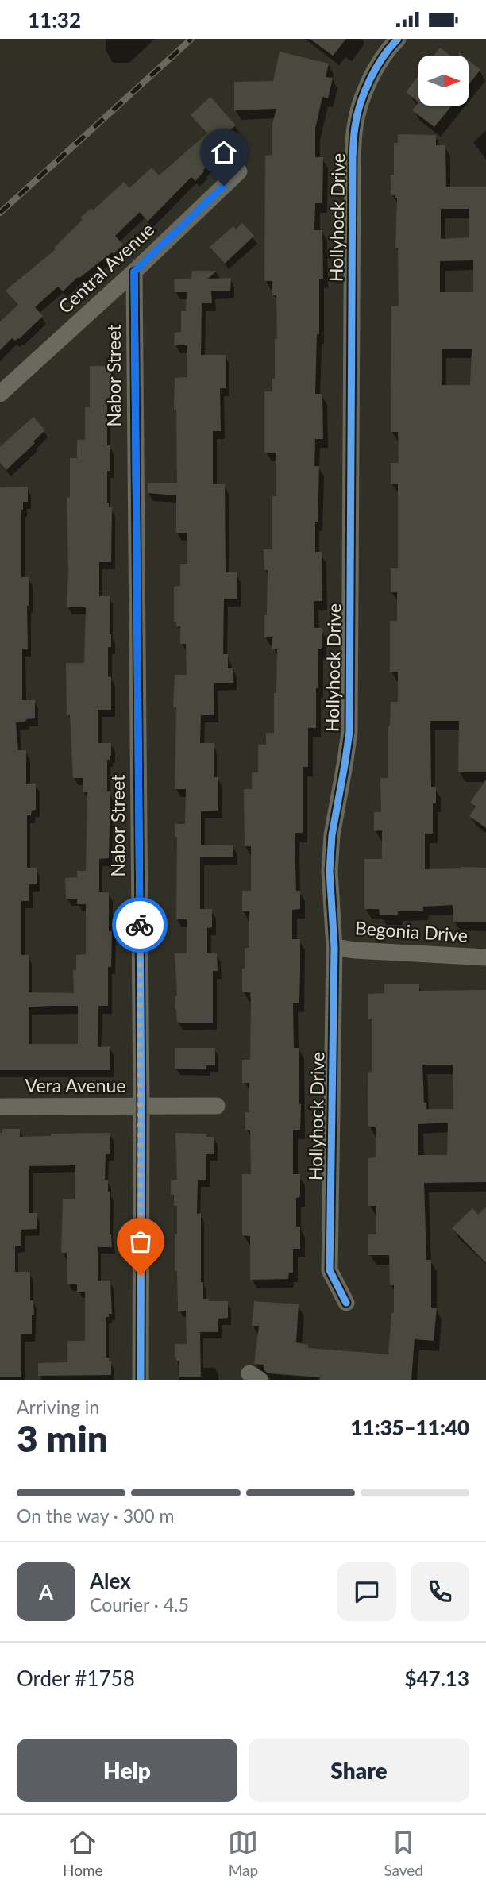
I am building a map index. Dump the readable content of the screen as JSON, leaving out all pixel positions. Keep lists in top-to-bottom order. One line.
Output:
{"streets":{"street":["Hollyhock Drive","Central Avenue","Nabor Street","Begonia Drive","Vera Avenue"]},"crossings":[["Hollyhock Drive","Begonia Drive"],["Central Avenue","Nabor Street"],["Nabor Street","Vera Avenue"]],"north":"right","page":{"status":"11:32","heading":["3 min","Arriving in","11:35–11:40"],"panel":["Alex","Courier · 4.5","Order #1758","$47.13"],"bar":"On the way · 300 m","round":"A","buttons":["Help","Share"],"tabs":["Home","Map","Saved"]}}
